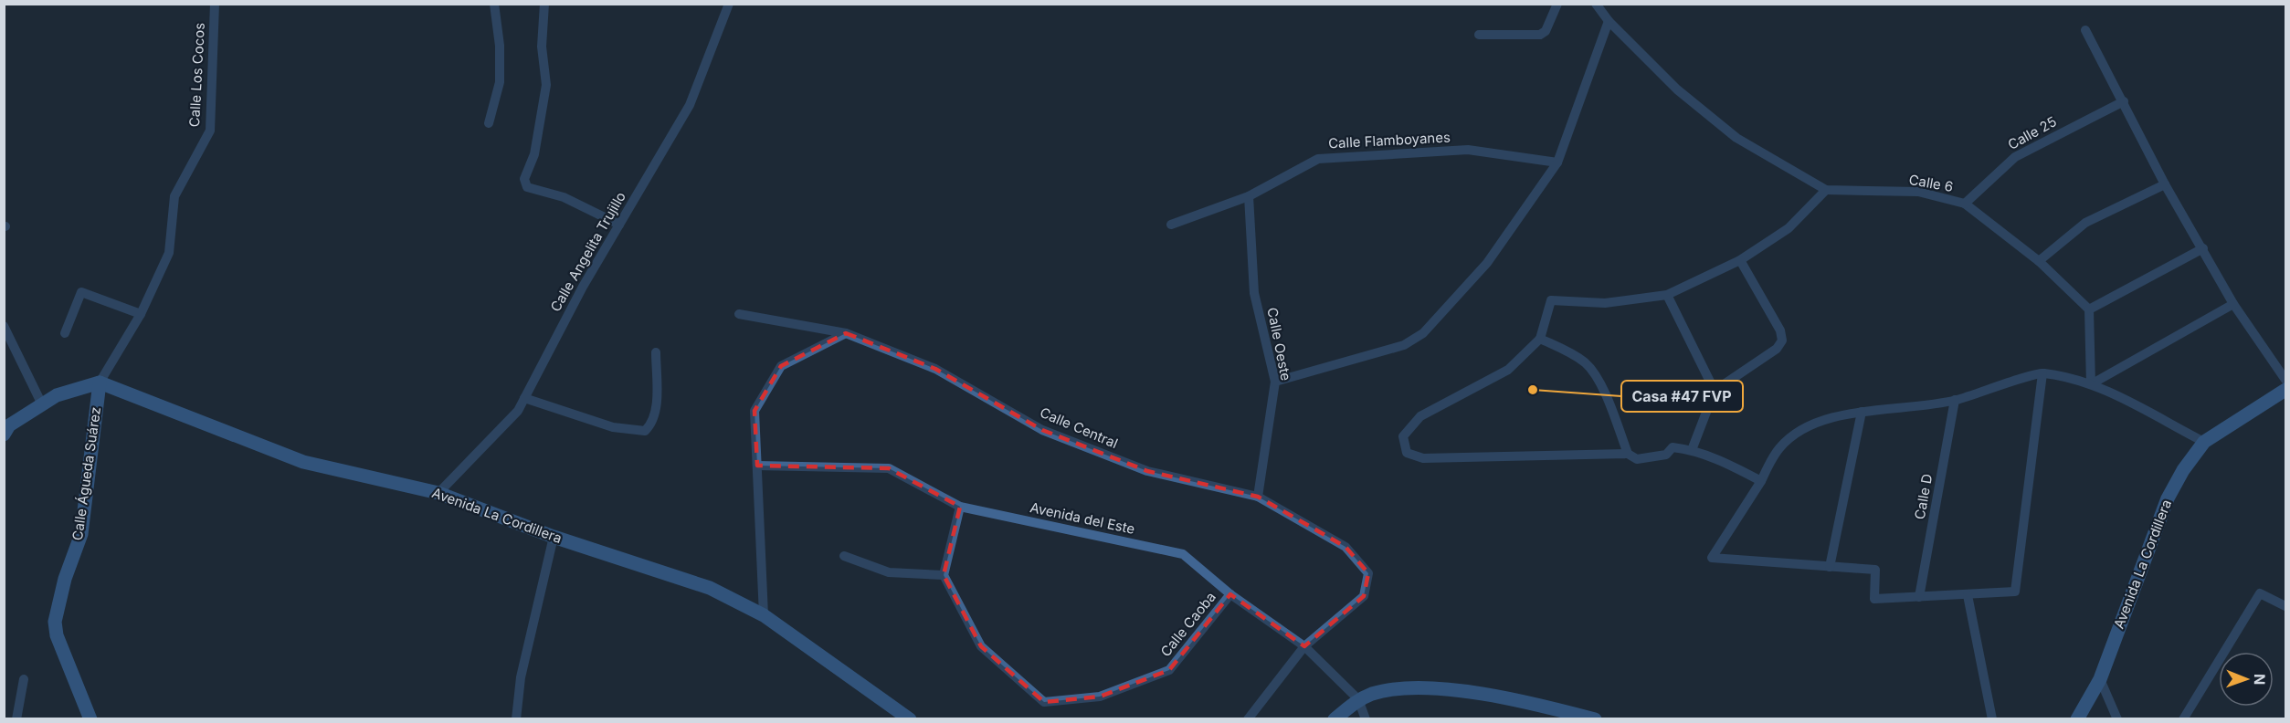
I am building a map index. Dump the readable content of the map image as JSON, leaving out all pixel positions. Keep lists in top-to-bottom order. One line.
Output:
{"streets":{"main road":["Calle Águeda Suárez","Avenida La Cordillera"],"street":["Calle Los Cocos","Calle 25","Calle Flamboyanes","Calle 6","Calle Angelita Trujillo","Calle Oeste","Calle Central","Calle D","Avenida del Este","Calle Caoba"]},"crossings":[["Calle Los Cocos","Calle Águeda Suárez"],["Calle Los Cocos","Avenida La Cordillera"],["Calle 25","Calle 6"],["Calle Flamboyanes","Calle Oeste"],["Calle Angelita Trujillo","Avenida La Cordillera"],["Calle Oeste","Calle Central"],["Calle Central","Avenida del Este"],["Calle Águeda Suárez","Avenida La Cordillera"],["Avenida del Este","Calle Caoba"]],"places":["Casa #47 FVP"],"north":"right"}
